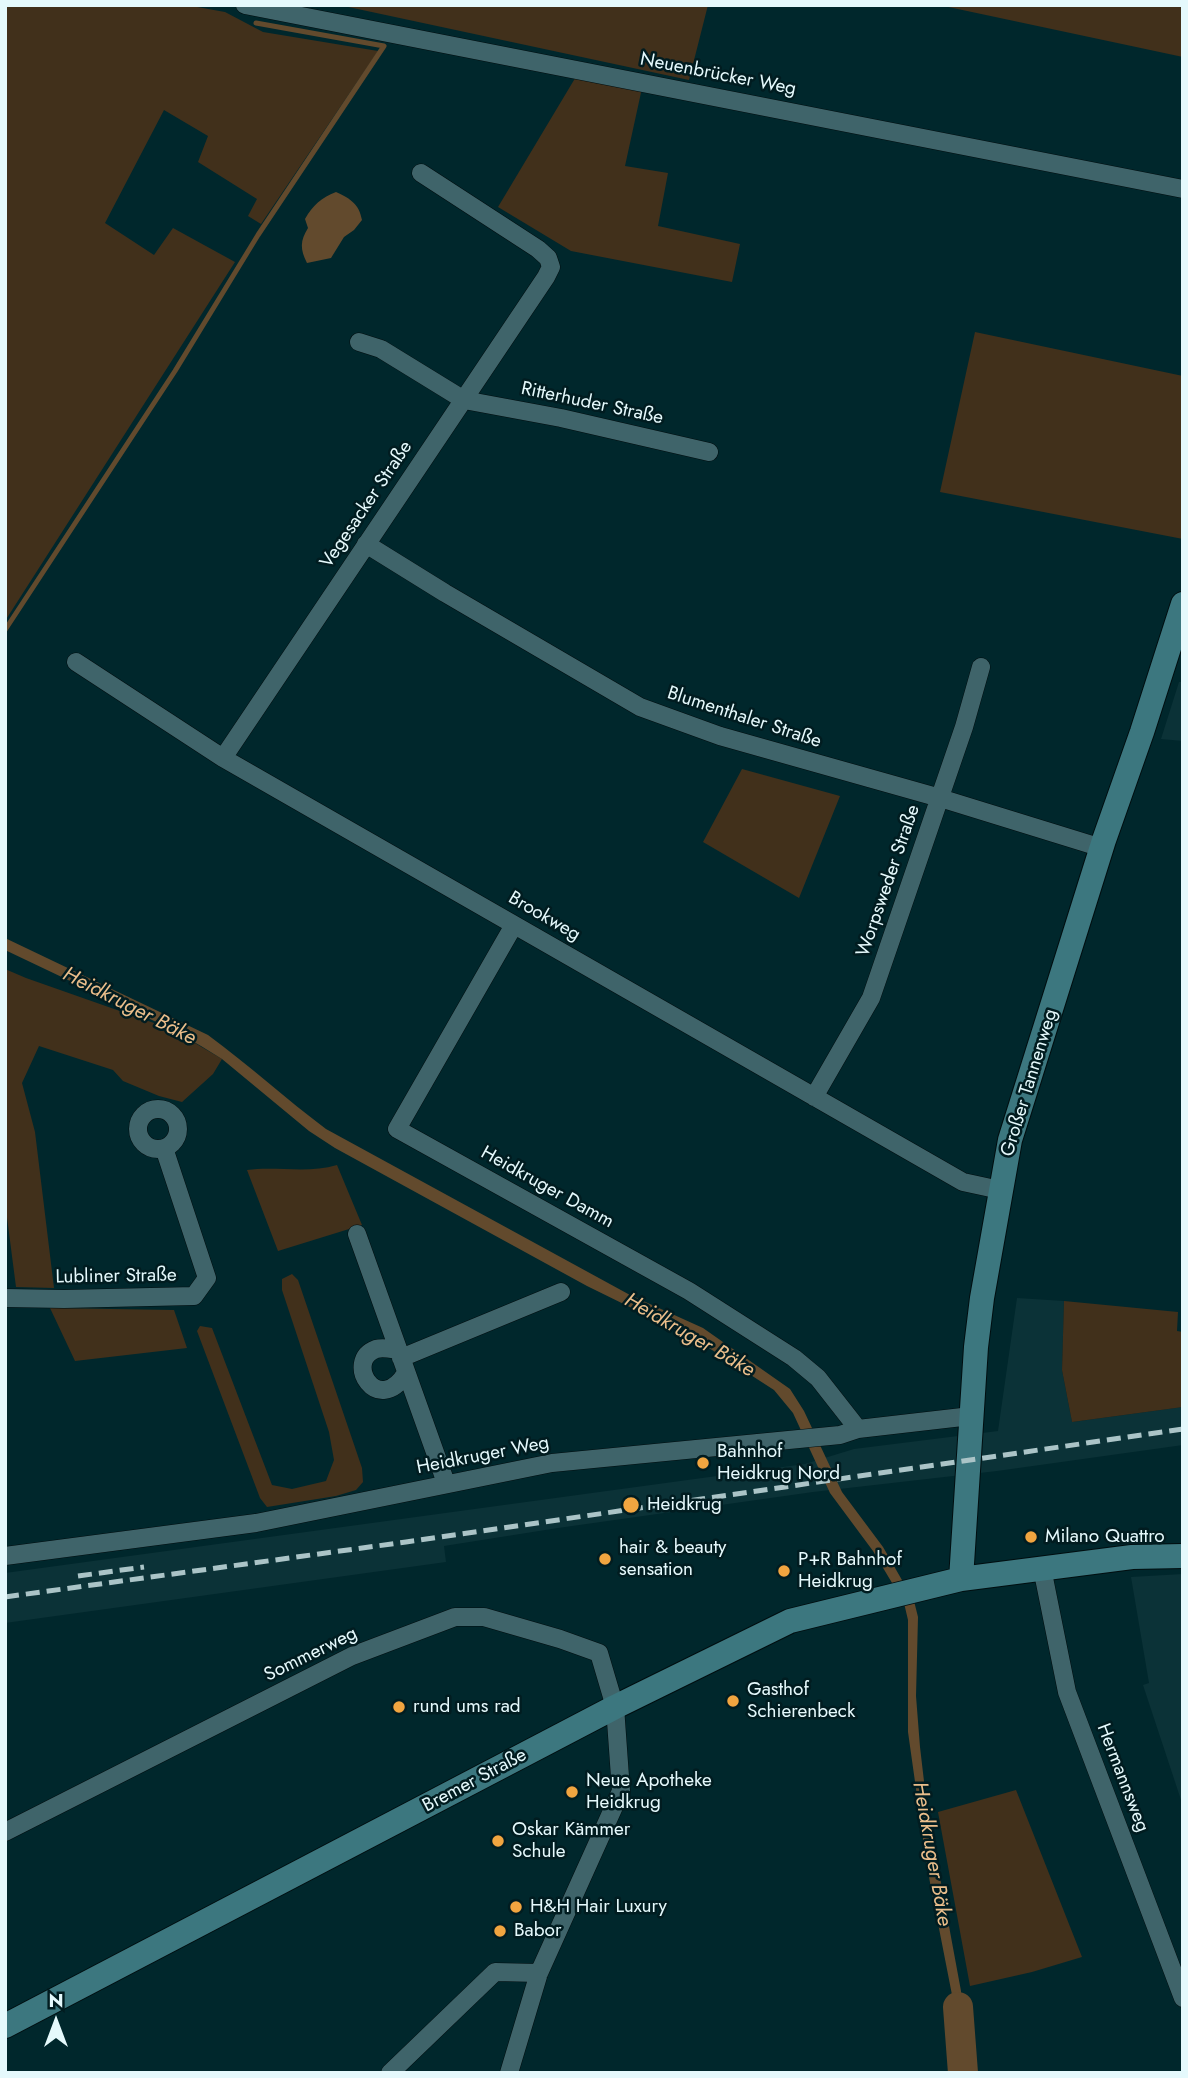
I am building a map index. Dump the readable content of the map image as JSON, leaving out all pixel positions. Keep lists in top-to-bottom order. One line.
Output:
{"streets":{"main road":["Großer Tannenweg","Bremer Straße"],"street":["Neuenbrücker Weg","Ritterhuder Straße","Vegesacker Straße","Blumenthaler Straße","Worpsweder Straße","Brookweg","Heidkruger Damm","Lubliner Straße","Heidkruger Weg","Sommerweg","Hermannsweg"]},"crossings":[["Ritterhuder Straße","Vegesacker Straße"],["Vegesacker Straße","Blumenthaler Straße"],["Vegesacker Straße","Brookweg"],["Blumenthaler Straße","Worpsweder Straße"],["Blumenthaler Straße","Großer Tannenweg"],["Worpsweder Straße","Brookweg"],["Brookweg","Großer Tannenweg"],["Brookweg","Heidkruger Damm"],["Großer Tannenweg","Heidkruger Weg"],["Großer Tannenweg","Bremer Straße"],["Heidkruger Damm","Heidkruger Weg"],["Sommerweg","Bremer Straße"],["Hermannsweg","Bremer Straße"]],"water":["Heidkruger Bäke"],"places":["Bahnhof Heidkrug Nord","Heidkrug","Milano Quattro","hair & beauty sensation","P+R Bahnhof Heidkrug","Gasthof Schierenbeck","rund ums rad","Neue Apotheke Heidkrug","Oskar Kämmer Schule","H&H Hair Luxury","Babor"],"north":"top"}
